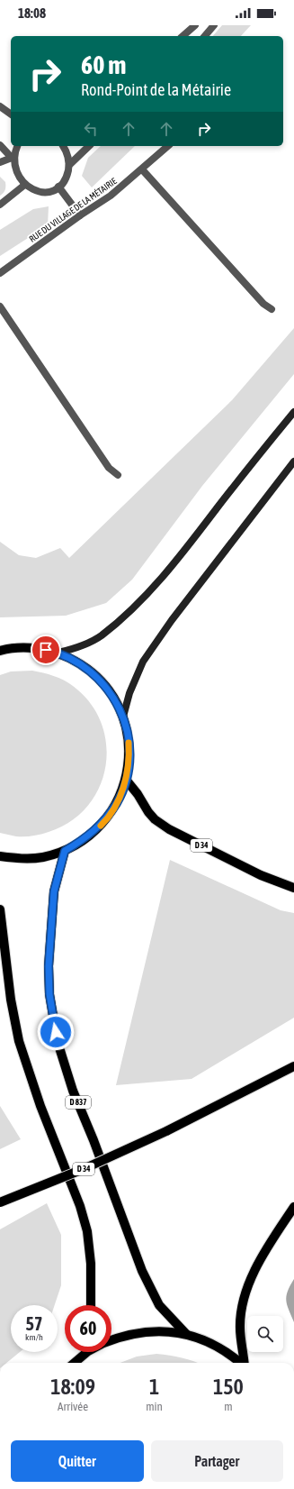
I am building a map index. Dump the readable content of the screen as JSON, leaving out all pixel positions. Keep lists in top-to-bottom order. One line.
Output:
{"streets":{"main road":["D 34","D 837"],"street":["RUE DU VILLAGE DE LA MÉTAIRIE"]},"page":{"status":"18:08","turn":["60 m","Rond-Point de la Métairie"],"speed":"57 km/h","limit":"60","eta":["18:09","Arrivée","1","min","150","m"],"buttons":["Quitter","Partager"]}}
